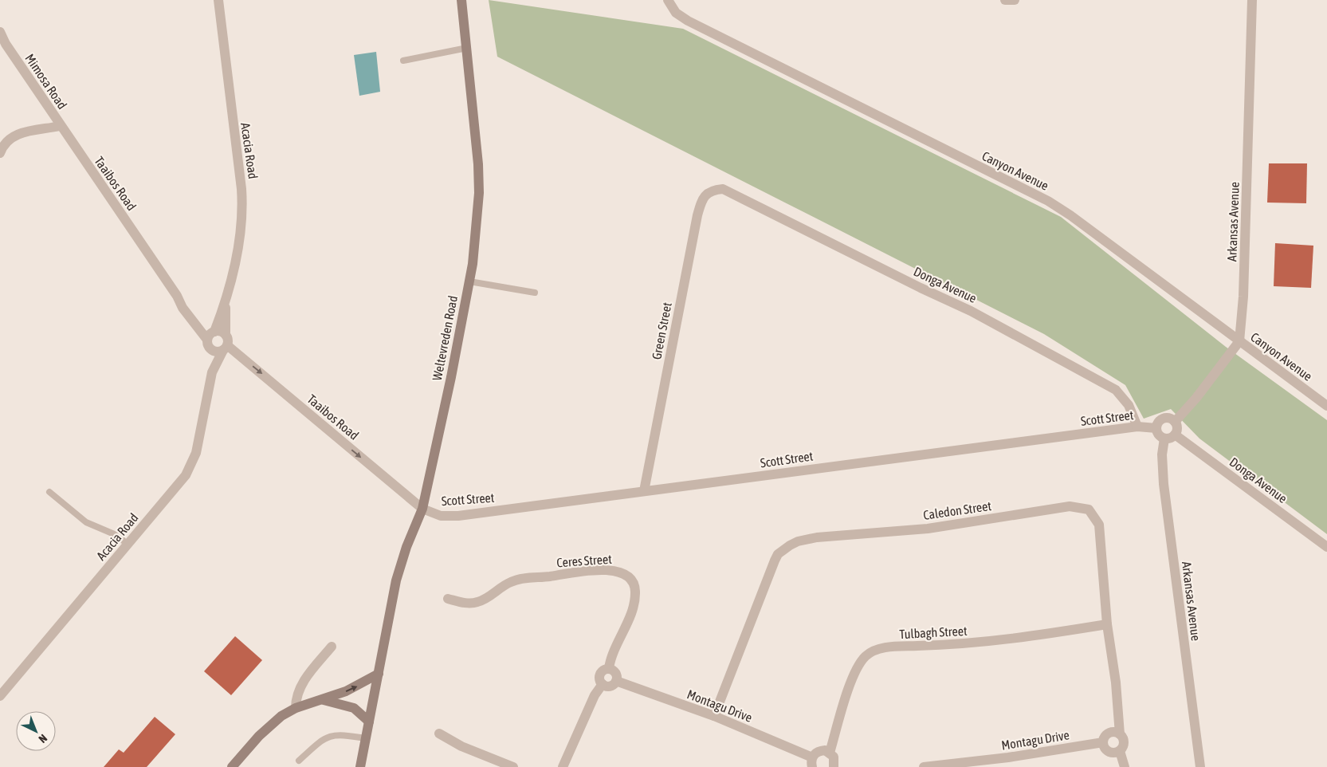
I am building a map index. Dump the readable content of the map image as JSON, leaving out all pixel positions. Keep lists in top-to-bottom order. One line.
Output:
{"streets":{"main road":["Weltevreden Road"],"street":["Mimosa Road","Acacia Road","Canyon Avenue","Taaibos Road","Arkansas Avenue","Donga Avenue","Green Street","Scott Street","Caledon Street","Ceres Street","Tulbagh Street","Montagu Drive"]},"crossings":[["Mimosa Road","Taaibos Road"],["Acacia Road","Taaibos Road"],["Canyon Avenue","Arkansas Avenue"],["Taaibos Road","Weltevreden Road"],["Taaibos Road","Scott Street"],["Arkansas Avenue","Donga Avenue"],["Arkansas Avenue","Scott Street"],["Donga Avenue","Green Street"],["Donga Avenue","Scott Street"],["Green Street","Scott Street"],["Weltevreden Road","Scott Street"],["Caledon Street","Tulbagh Street"],["Caledon Street","Montagu Drive"],["Ceres Street","Montagu Drive"]],"one_way":["Taaibos Road"],"north":"bottom right"}
